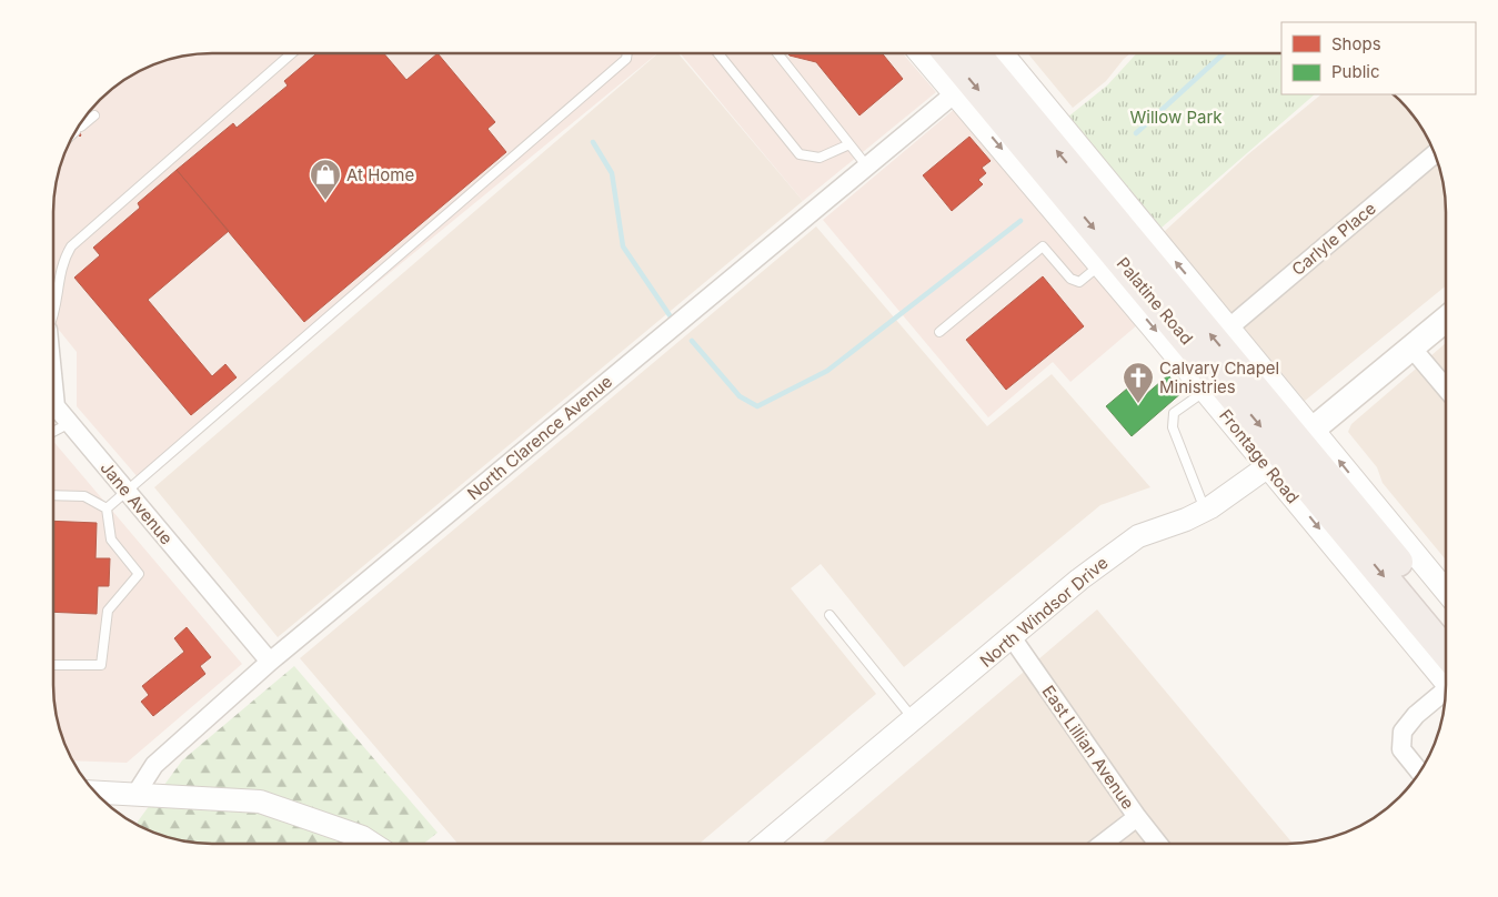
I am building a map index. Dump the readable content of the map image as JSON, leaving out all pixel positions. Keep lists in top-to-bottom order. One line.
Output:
{"streets":{"highway":["Palatine Road"],"main road":["North Windsor Drive"],"street":["Carlyle Place","North Clarence Avenue","Frontage Road","Jane Avenue","East Lillian Avenue"]},"crossings":[["Carlyle Place","Frontage Road"],["Palatine Road","Frontage Road"],["Palatine Road","North Windsor Drive"],["North Clarence Avenue","Frontage Road"],["North Clarence Avenue","Jane Avenue"],["Frontage Road","North Windsor Drive"],["North Windsor Drive","East Lillian Avenue"]],"parks":["Willow Park"],"places":{"shop":["At Home"],"church":["Calvary Chapel Ministries"]},"legend":["Shops","Public"]}
